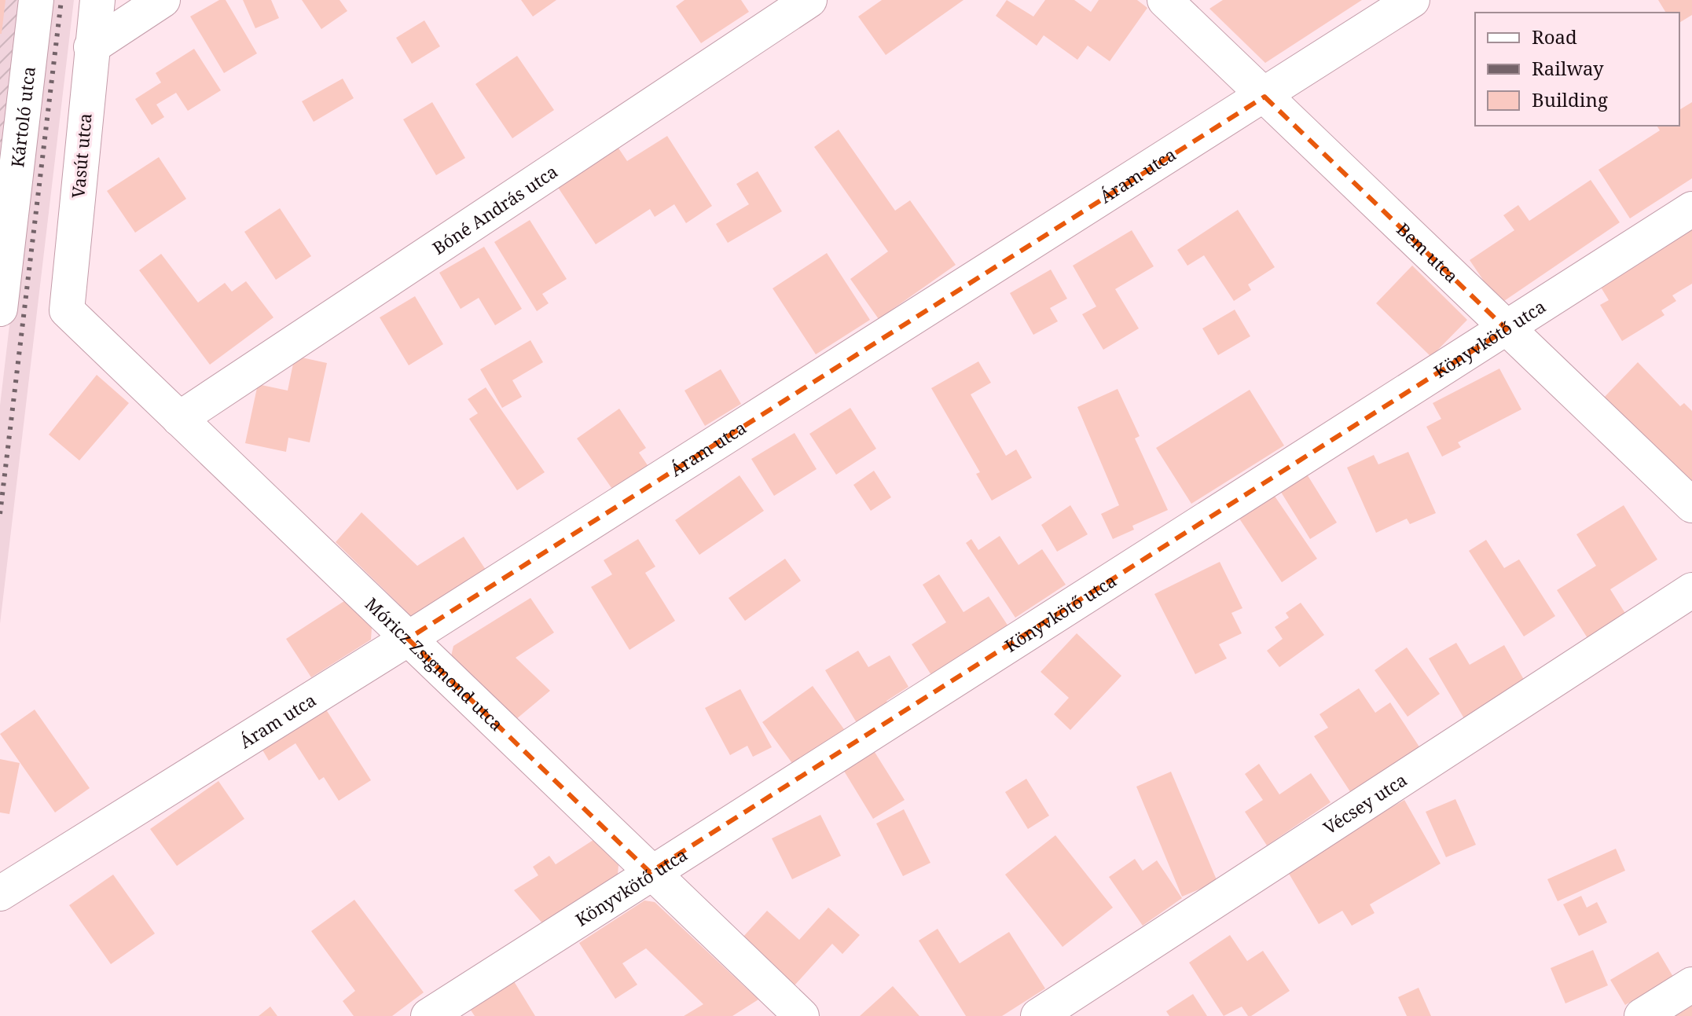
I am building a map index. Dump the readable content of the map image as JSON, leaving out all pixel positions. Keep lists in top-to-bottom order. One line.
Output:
{"streets":{"street":["Kártoló utca","Vasút utca","Áram utca","Bóné András utca","Bem utca","Könyvkötő utca","Móricz Zsigmond utca","Vécsey utca"]},"crossings":[["Vasút utca","Móricz Zsigmond utca"],["Áram utca","Bem utca"],["Áram utca","Móricz Zsigmond utca"],["Bóné András utca","Móricz Zsigmond utca"],["Bem utca","Könyvkötő utca"],["Könyvkötő utca","Móricz Zsigmond utca"]],"legend":["Road","Railway","Building"]}
